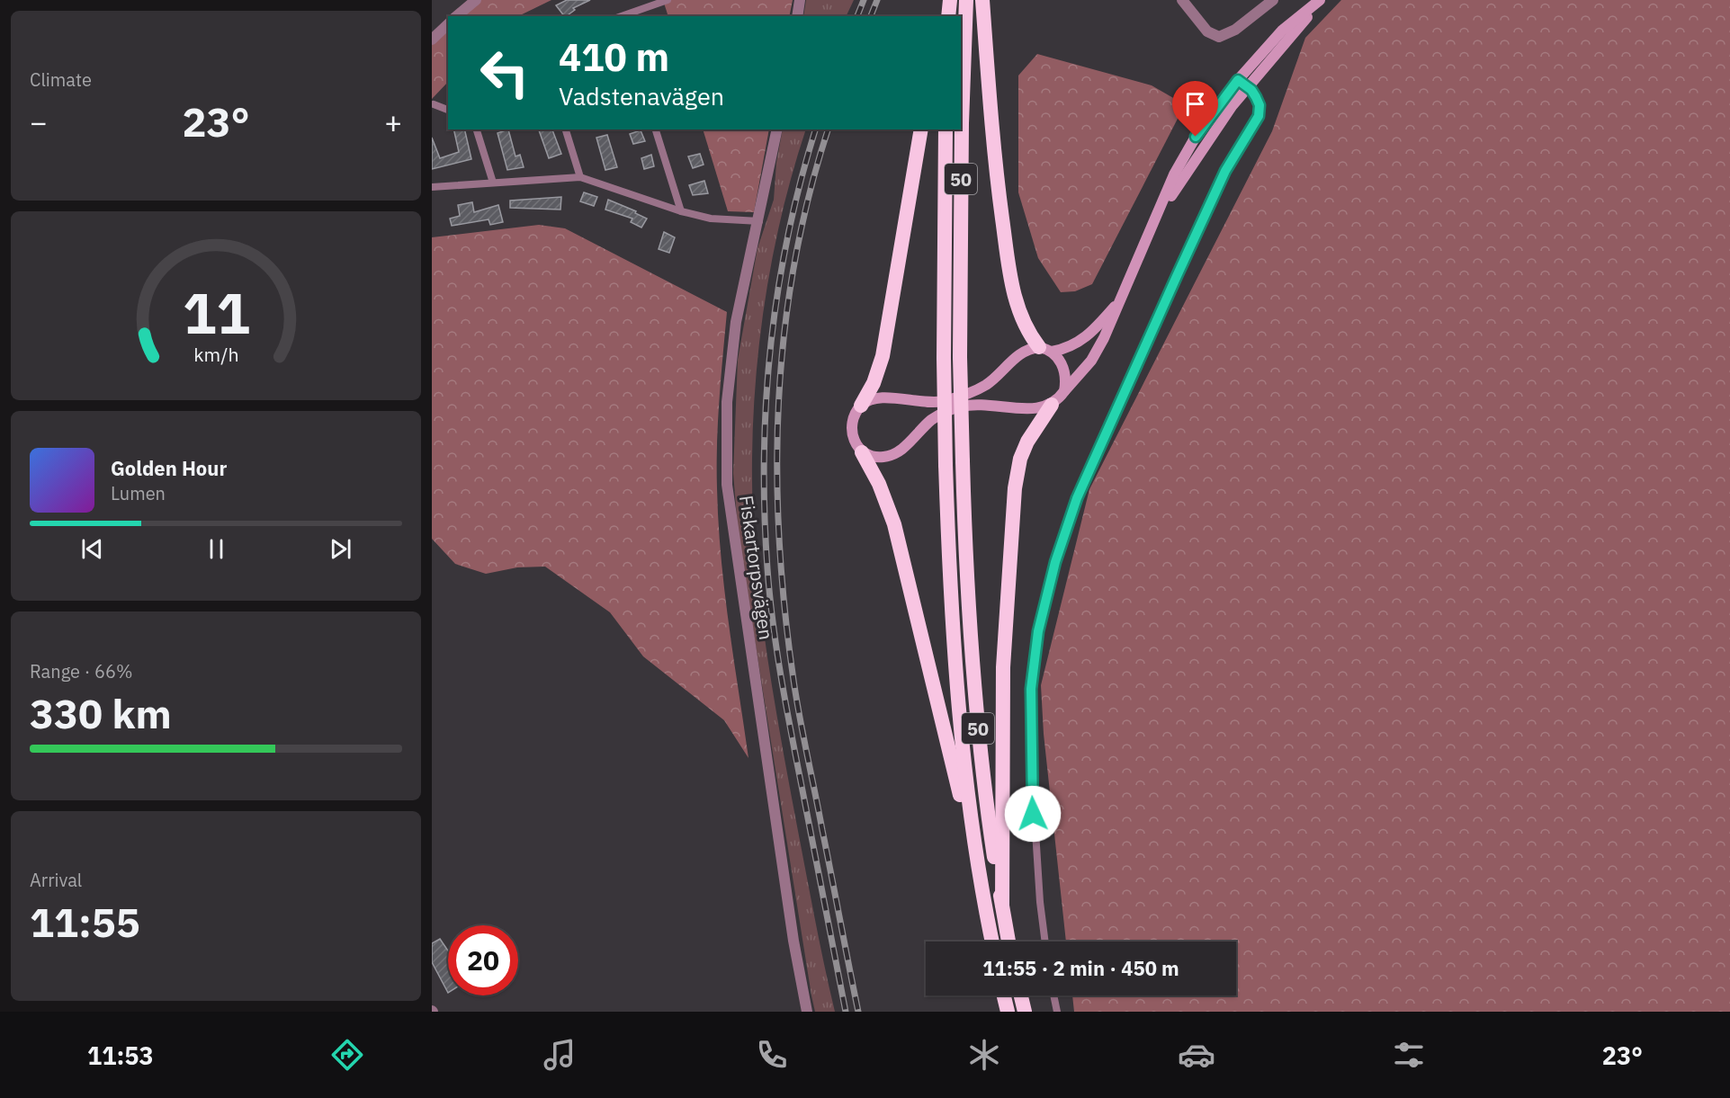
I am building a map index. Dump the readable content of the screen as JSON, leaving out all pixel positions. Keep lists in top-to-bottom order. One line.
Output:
{"streets":{"highway":["50"],"street":["Fiskartorpsvägen"]},"page":{"tile":["Climate",["Range · 66%","330 km"],["Arrival","11:55"]],"turn":["410 m","Vadstenavägen"],"heat":["−","23°","+"],"song":["Golden Hour","Lumen"],"limit":"20","trip":"11:55 · 2 min · 450 m","tabs":["11:53","23°"],"gauge":["11","km/h"]}}
